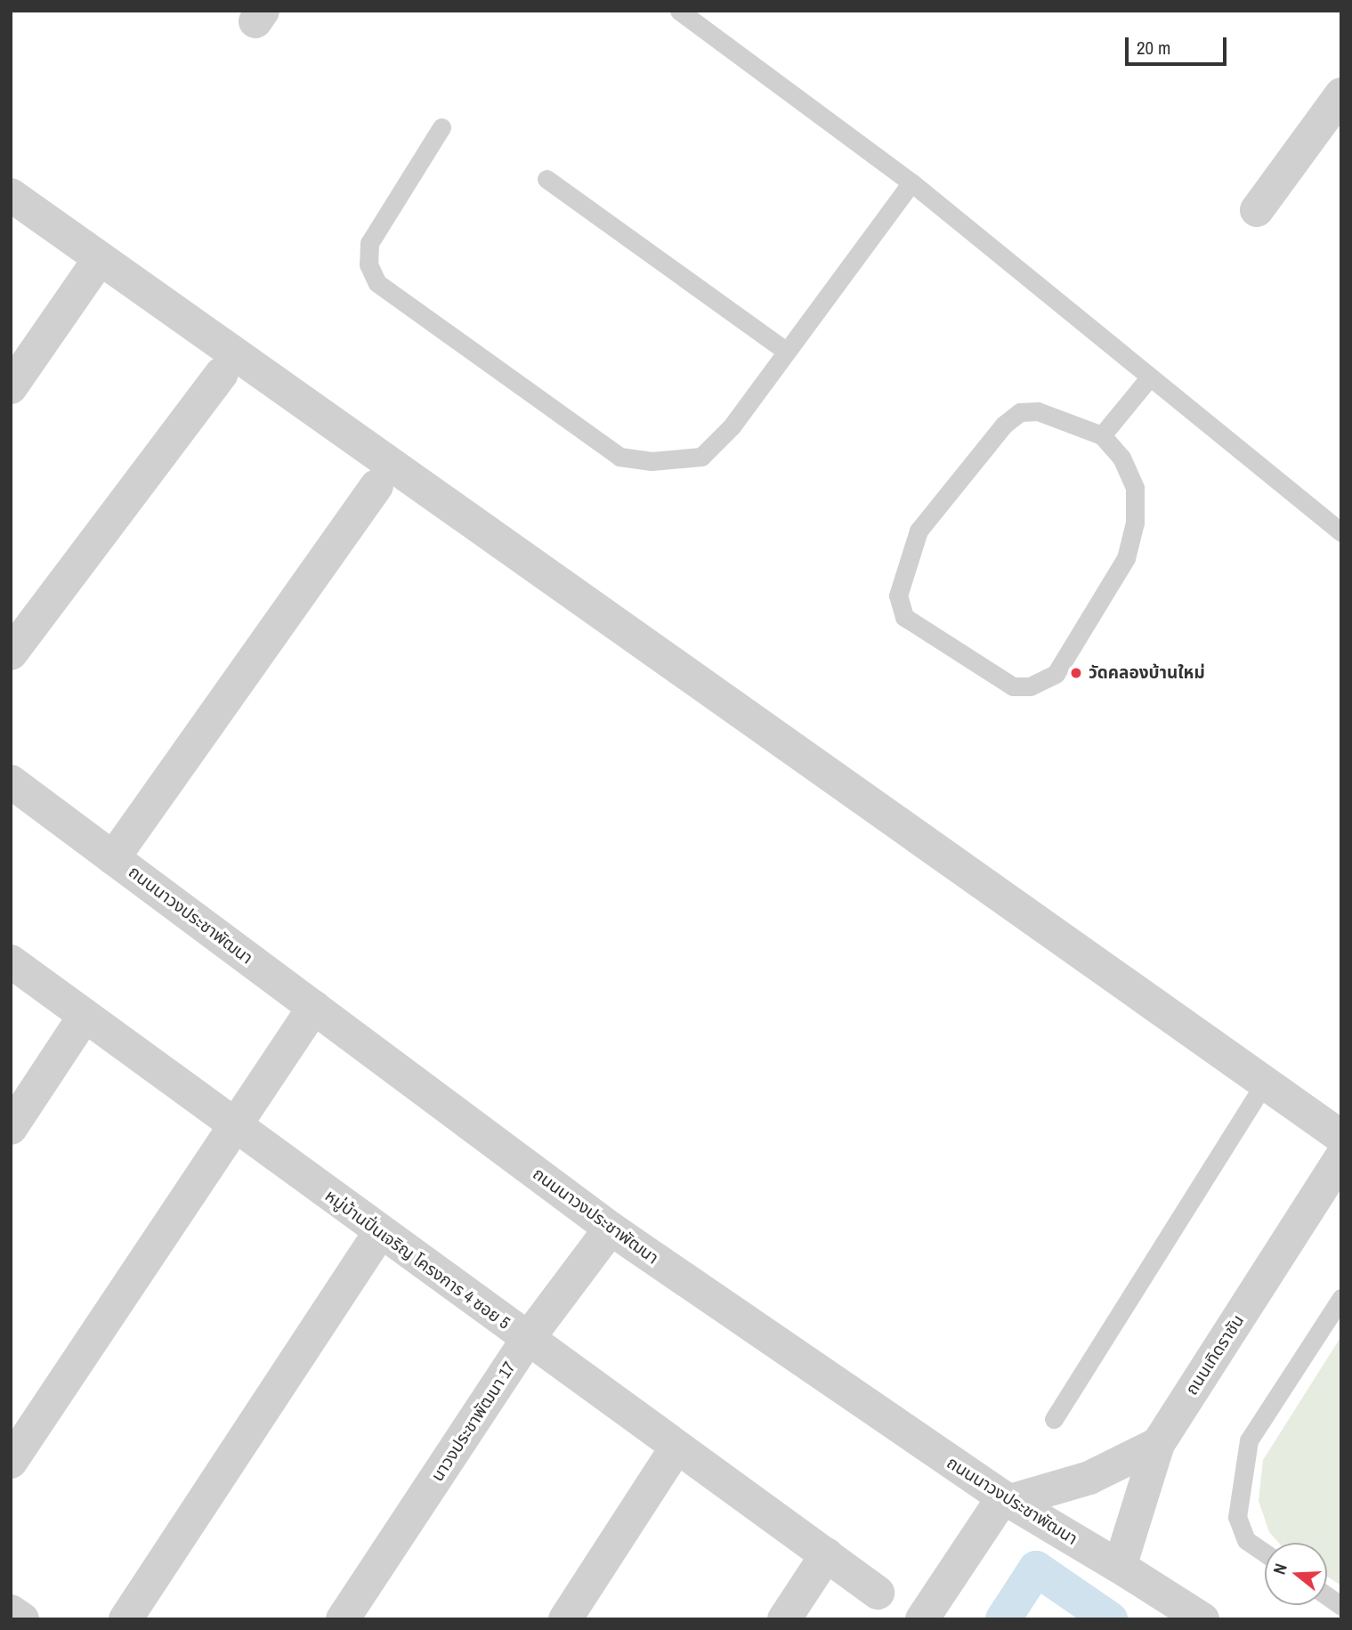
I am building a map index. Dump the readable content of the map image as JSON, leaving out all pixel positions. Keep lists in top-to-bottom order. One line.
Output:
{"streets":{"street":["ถนนนาวงประชาพัฒนา","หมู่บ้านปิ่นเจริญ โครงการ 4 ซอย 5","ถนนเทิดราชัน","นาวงประชาพัฒนา 17"]},"crossings":[["ถนนนาวงประชาพัฒนา","ถนนเทิดราชัน"],["ถนนนาวงประชาพัฒนา","นาวงประชาพัฒนา 17"],["หมู่บ้านปิ่นเจริญ โครงการ 4 ซอย 5","นาวงประชาพัฒนา 17"]],"places":["วัดคลองบ้านใหม่"],"scale_bar":"20 m","north":"left"}
